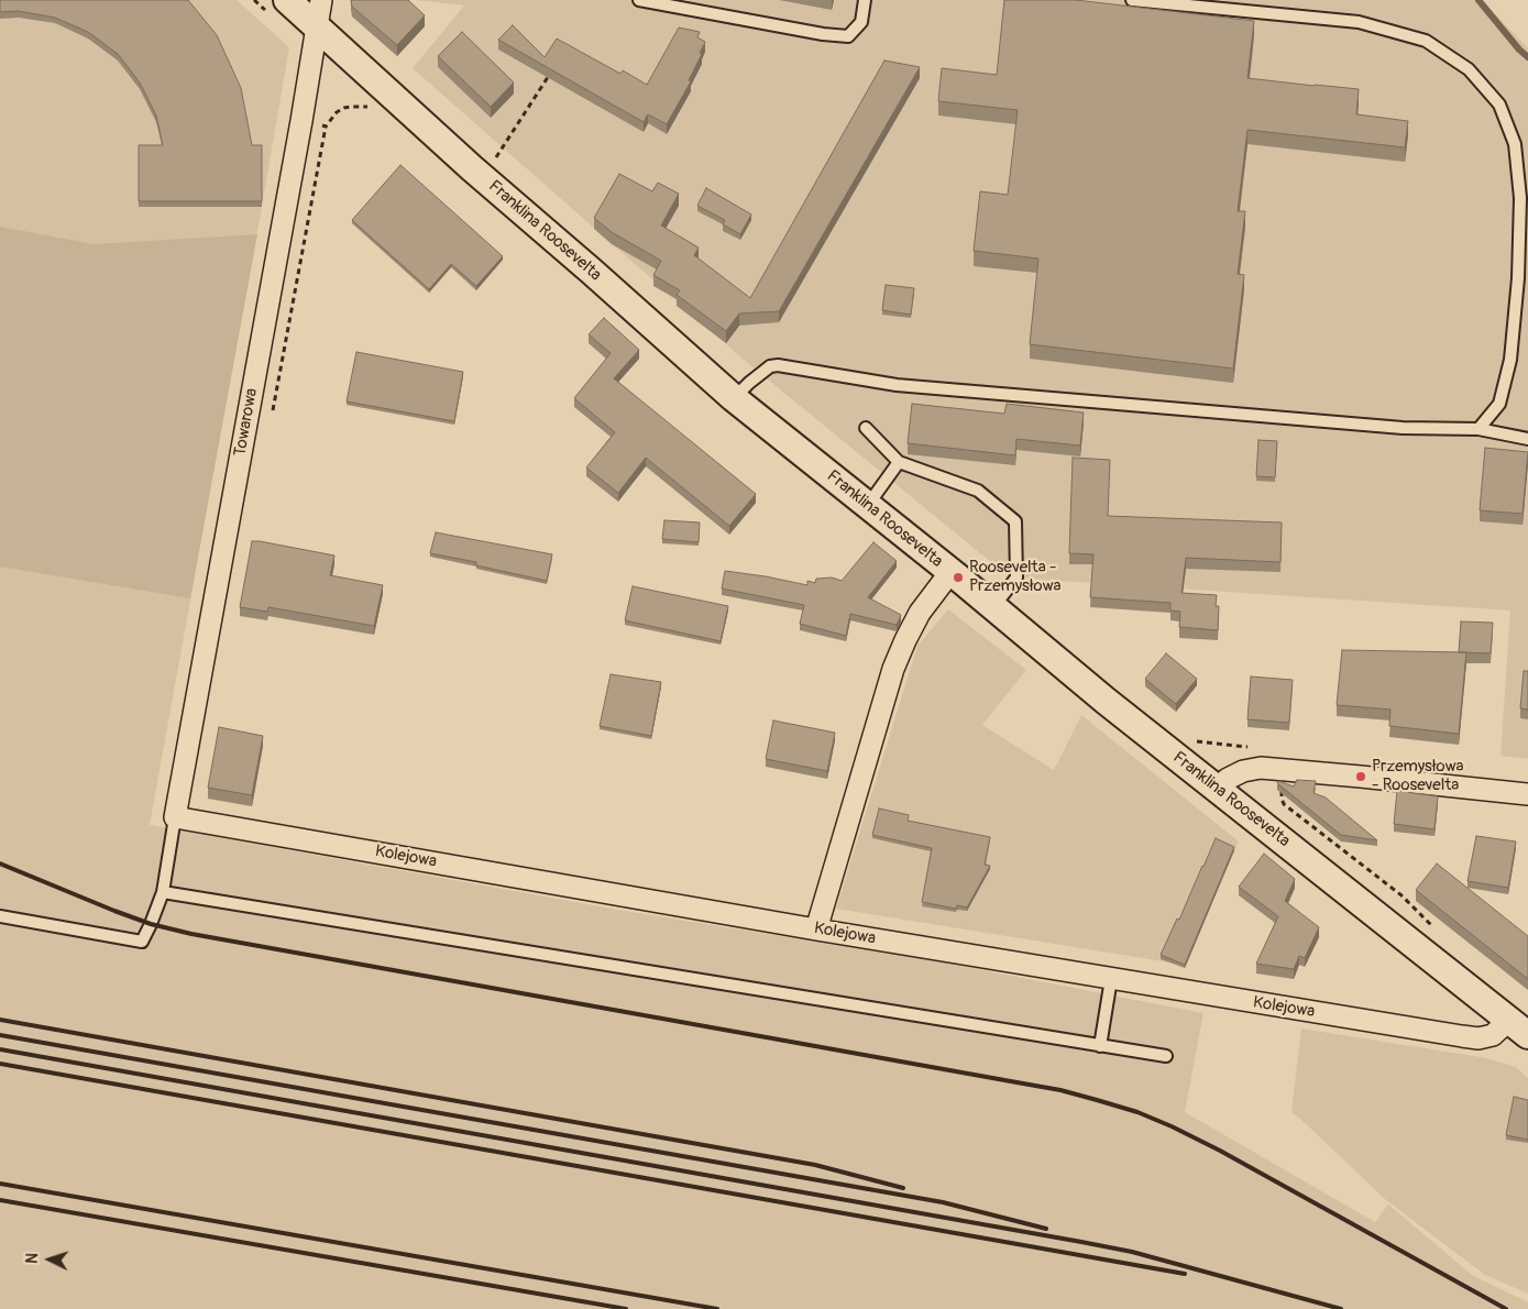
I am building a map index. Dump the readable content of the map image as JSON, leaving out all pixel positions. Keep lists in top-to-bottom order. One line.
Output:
{"streets":{"street":["Franklina Roosevelta","Towarowa","Kolejowa"]},"crossings":[["Franklina Roosevelta","Towarowa"],["Franklina Roosevelta","Kolejowa"],["Towarowa","Kolejowa"]],"places":["Roosevelta - Przemysłowa","Przemysłowa - Roosevelta"],"north":"left"}
